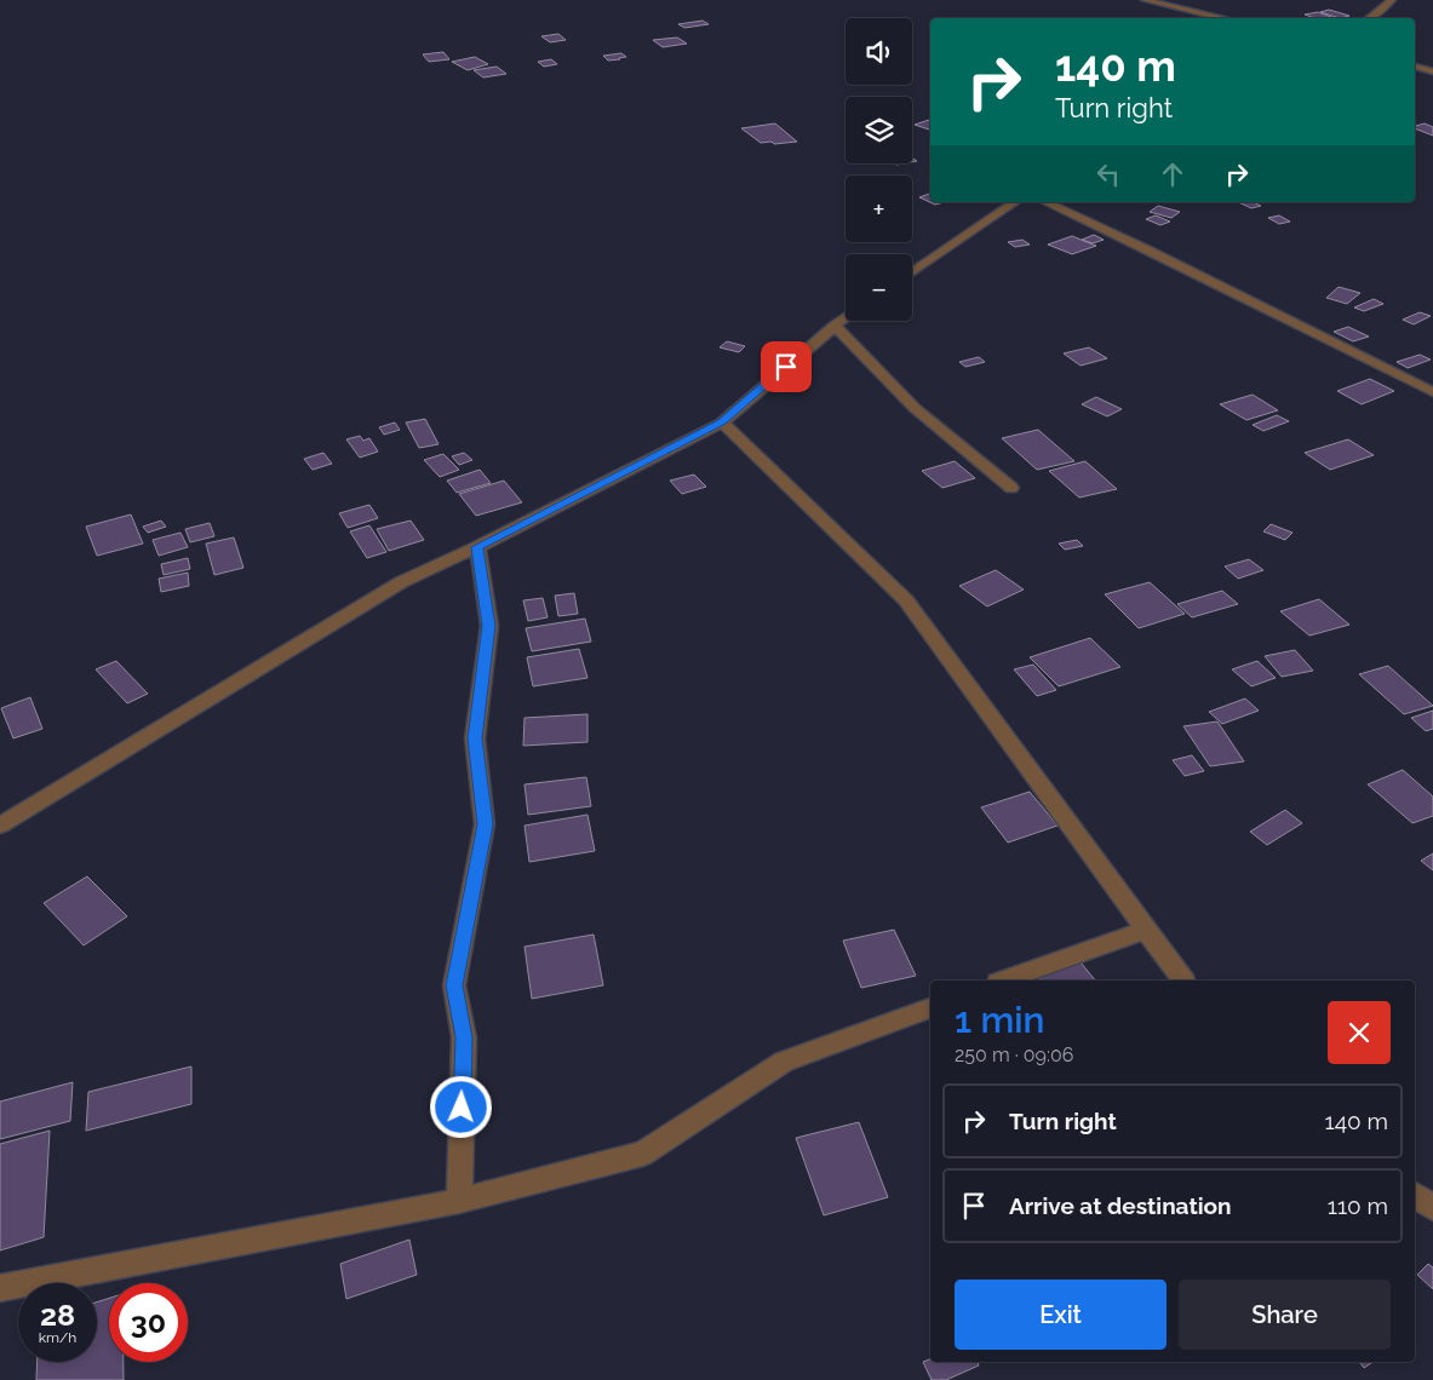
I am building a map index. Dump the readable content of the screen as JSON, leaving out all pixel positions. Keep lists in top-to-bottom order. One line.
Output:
{"page":{"map_buttons":["+","−"],"turn":["140 m","Turn right"],"heading":["1 min","250 m · 09:06"],"list":[{"name":"Turn right","value":"140 m"},{"name":"Arrive at destination","value":"110 m"}],"buttons":["Exit","Share"],"speed":"28 km/h","limit":"30"}}
